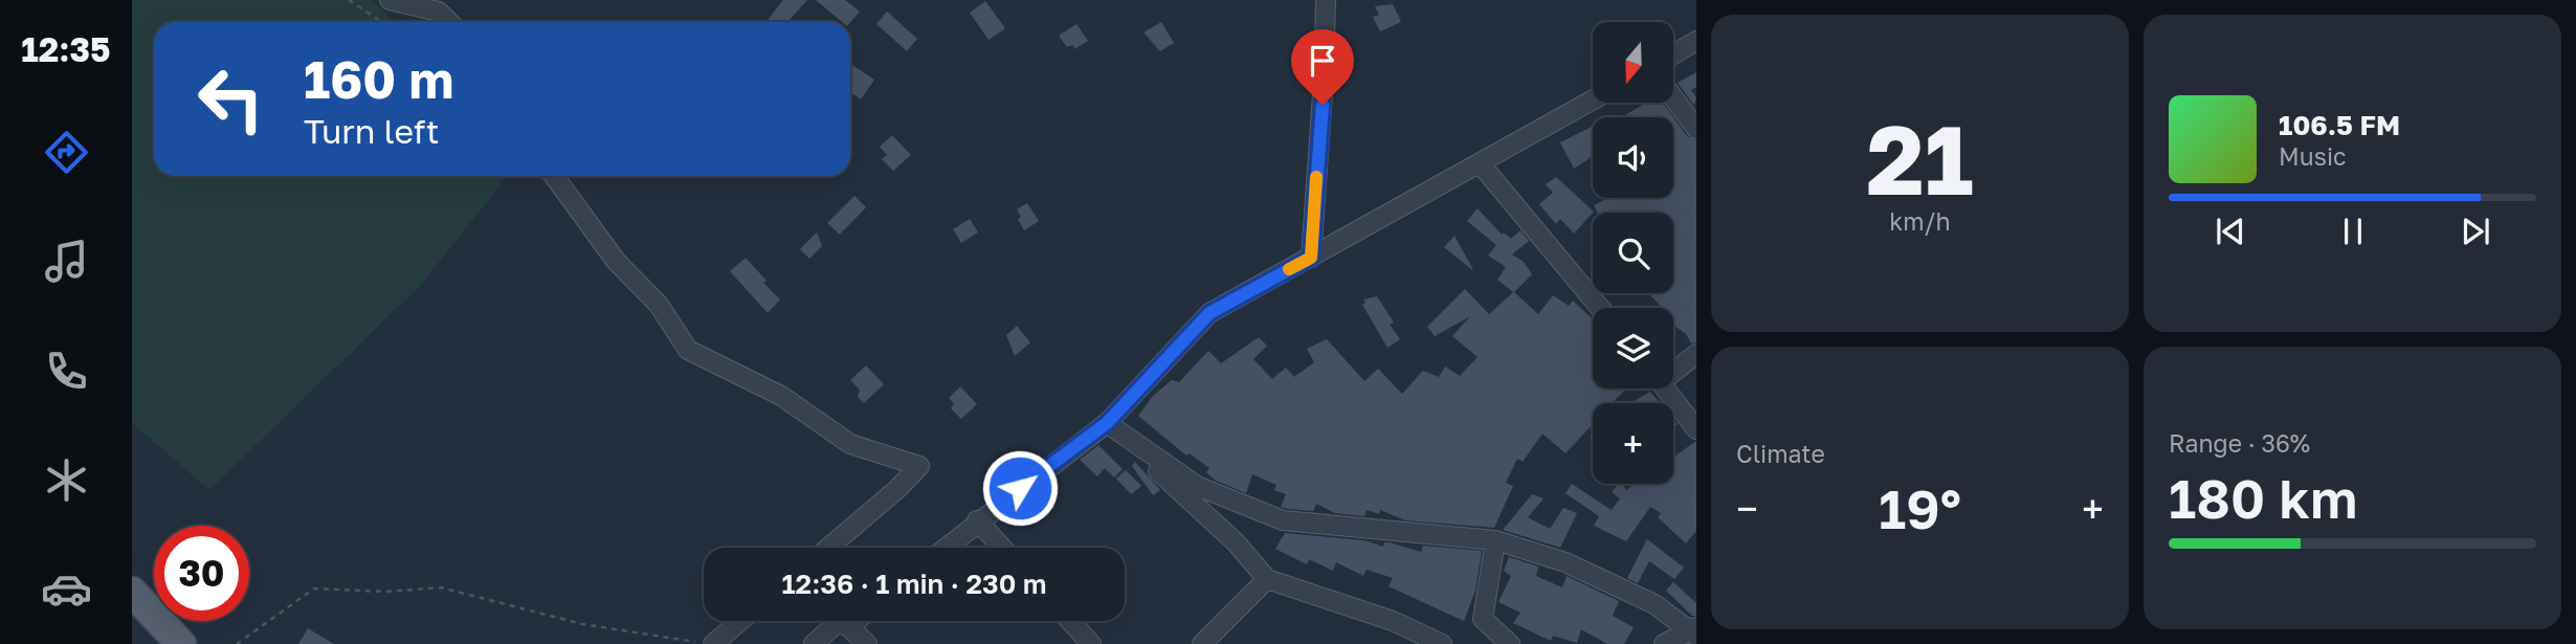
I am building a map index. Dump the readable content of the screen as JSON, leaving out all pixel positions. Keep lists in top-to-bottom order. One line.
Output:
{"north":"bottom","page":{"tabs":"12:35","tile":[["21","km/h"],"Climate",["Range · 36%","180 km"]],"map_buttons":"+","turn":["160 m","Turn left"],"song":["106.5 FM","Music"],"heat":["−","19°","+"],"limit":"30","trip":"12:36 · 1 min · 230 m"}}
